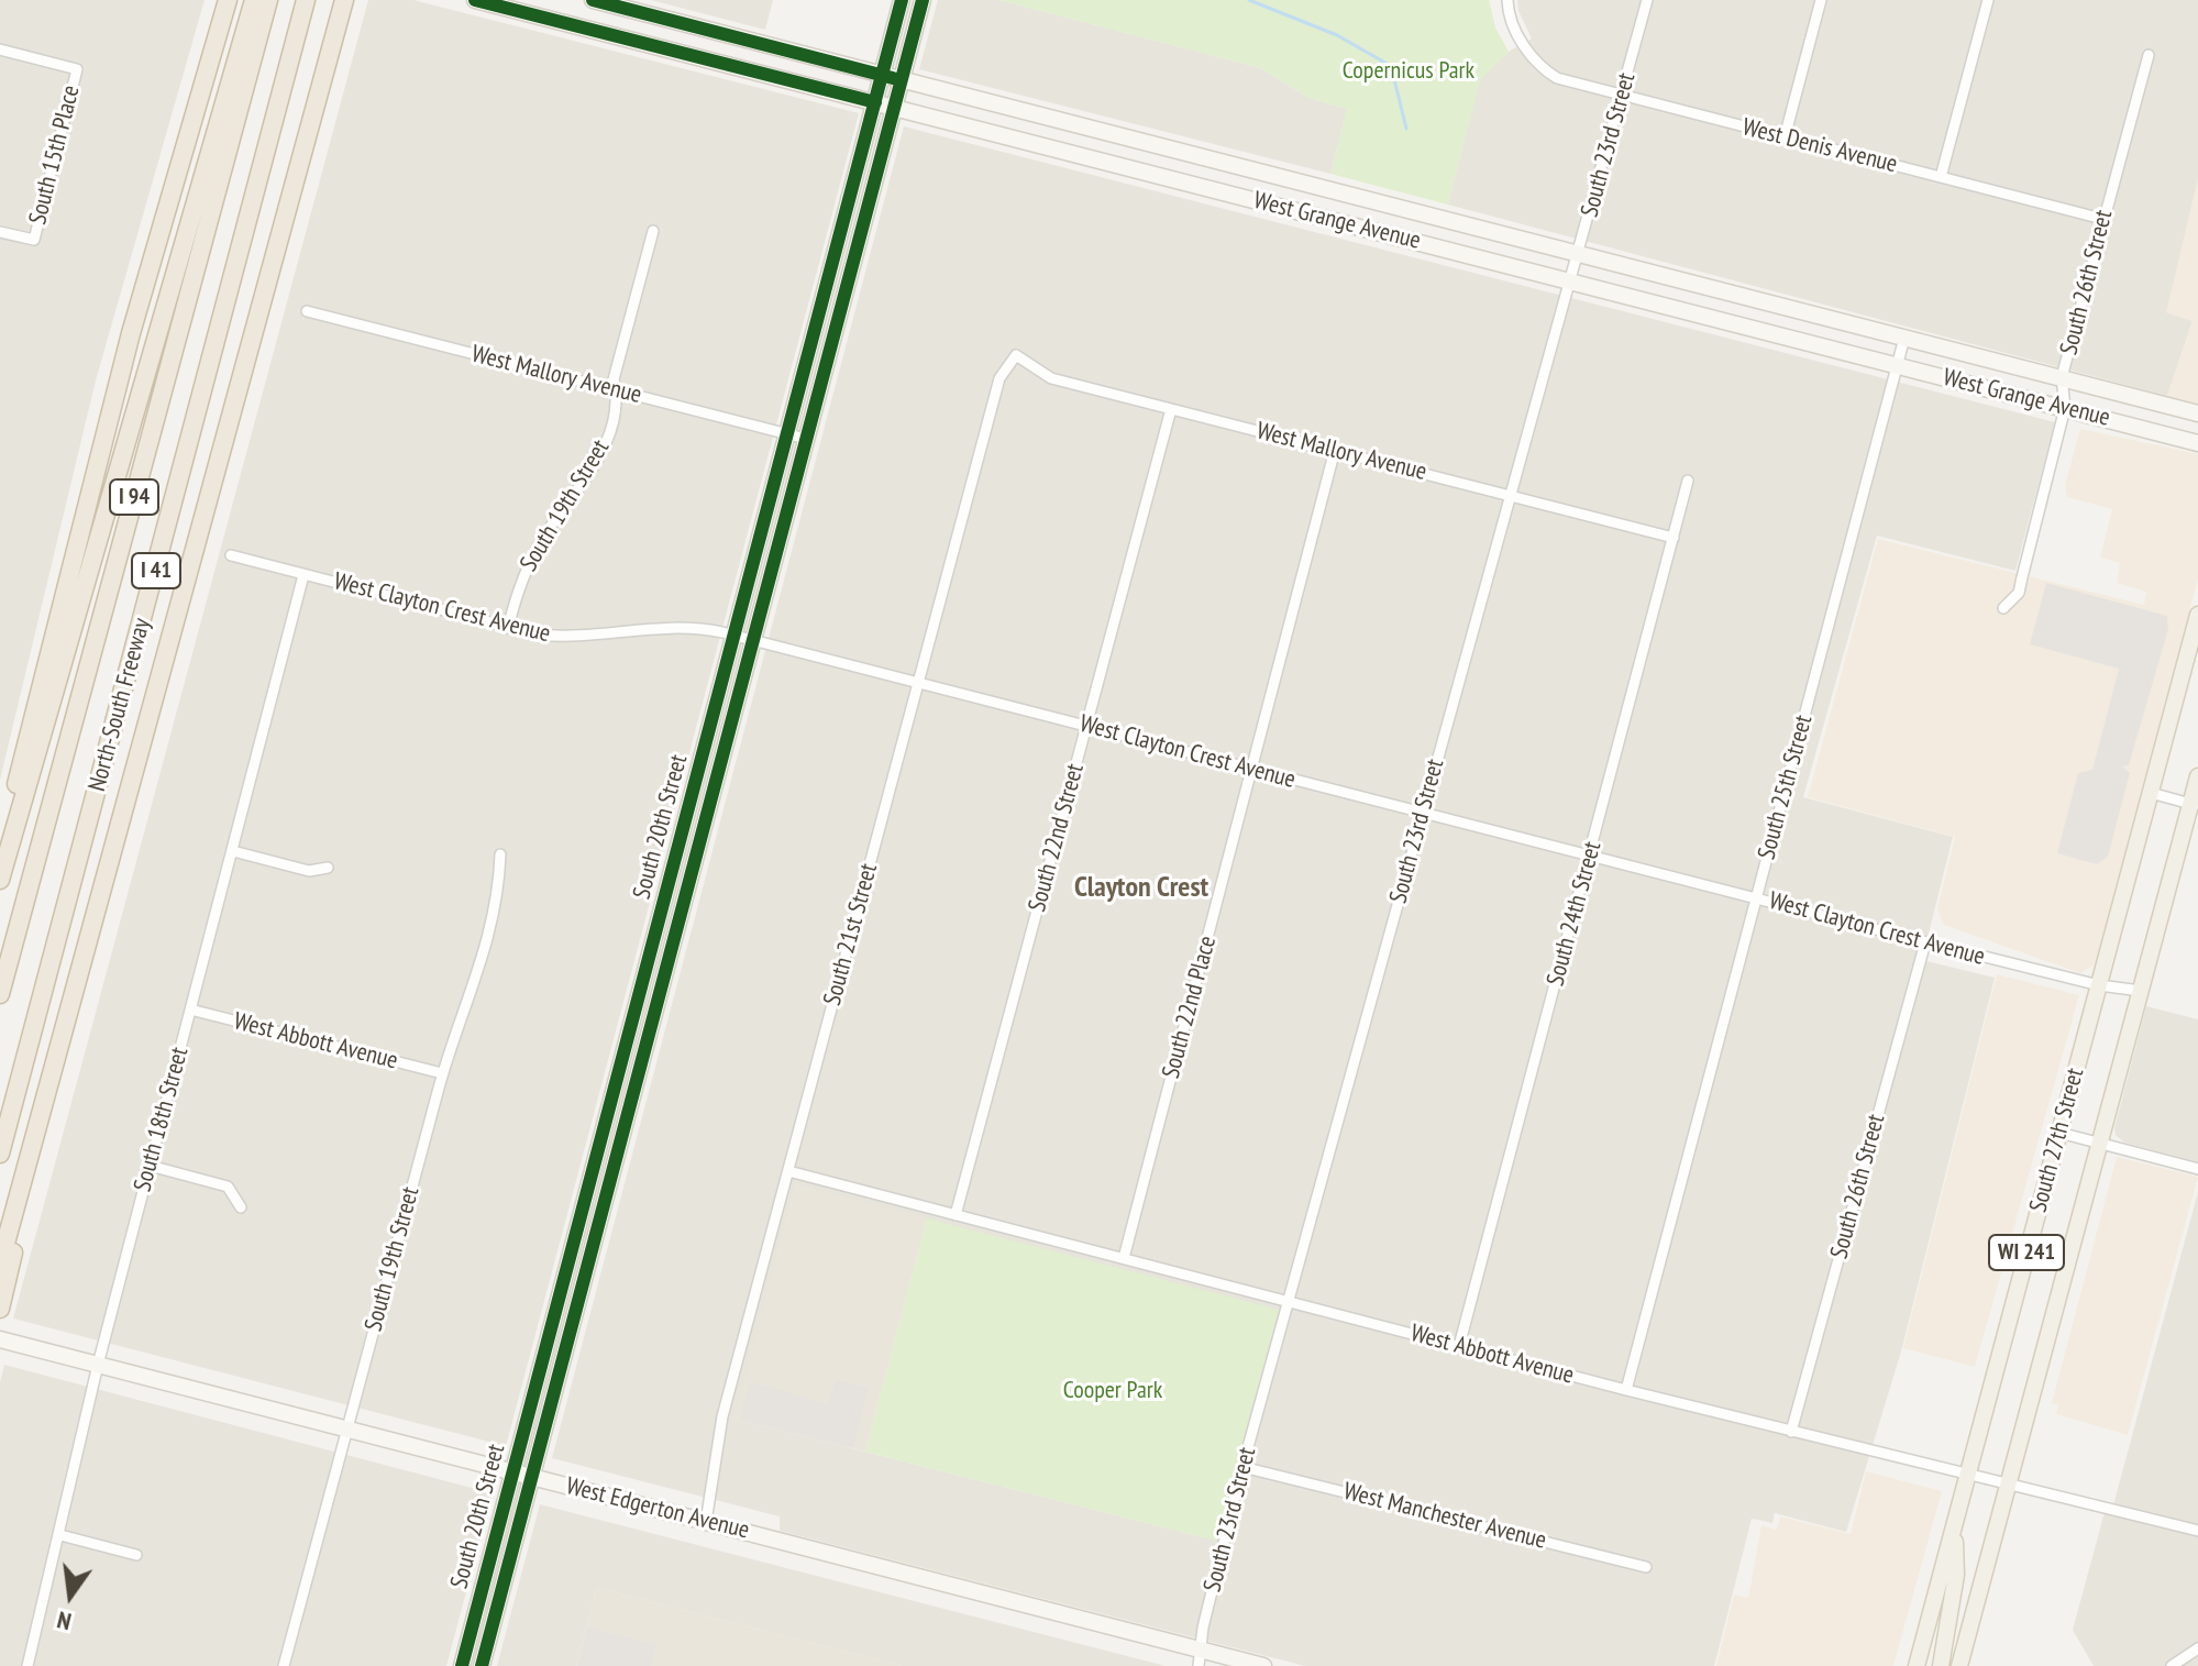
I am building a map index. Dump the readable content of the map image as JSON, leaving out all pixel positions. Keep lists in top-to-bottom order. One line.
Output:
{"streets":{"highway":["I 94","I 41","North-South Freeway"],"main road":["South 27th Street","WI 241"],"street":["South 23rd Street","West Denis Avenue","South 15th Place","West Grange Avenue","South 26th Street","West Mallory Avenue","South 19th Street","West Clayton Crest Avenue","South 25th Street","South 20th Street","South 22nd Street","South 24th Street","South 21st Street","South 22nd Place","West Abbott Avenue","South 18th Street","West Edgerton Avenue","West Manchester Avenue"]},"crossings":[["South 23rd Street","West Denis Avenue"],["South 23rd Street","West Grange Avenue"],["South 23rd Street","West Mallory Avenue"],["South 23rd Street","West Clayton Crest Avenue"],["South 23rd Street","West Abbott Avenue"],["South 23rd Street","West Edgerton Avenue"],["South 23rd Street","West Manchester Avenue"],["West Denis Avenue","South 26th Street"],["West Grange Avenue","South 26th Street"],["West Grange Avenue","South 25th Street"],["West Grange Avenue","South 20th Street"],["South 26th Street","West Clayton Crest Avenue"],["South 26th Street","West Abbott Avenue"],["West Mallory Avenue","South 19th Street"],["West Mallory Avenue","South 20th Street"],["West Mallory Avenue","South 22nd Street"],["West Mallory Avenue","South 24th Street"],["West Mallory Avenue","South 21st Street"],["West Mallory Avenue","South 22nd Place"],["South 19th Street","West Clayton Crest Avenue"],["South 19th Street","West Abbott Avenue"],["South 19th Street","West Edgerton Avenue"],["West Clayton Crest Avenue","South 25th Street"],["West Clayton Crest Avenue","South 20th Street"],["West Clayton Crest Avenue","South 22nd Street"],["West Clayton Crest Avenue","South 24th Street"],["West Clayton Crest Avenue","South 21st Street"],["West Clayton Crest Avenue","South 22nd Place"],["West Clayton Crest Avenue","South 18th Street"],["West Clayton Crest Avenue","South 27th Street"],["South 25th Street","West Abbott Avenue"],["South 20th Street","West Edgerton Avenue"],["South 22nd Street","West Abbott Avenue"],["South 24th Street","West Abbott Avenue"],["South 21st Street","West Abbott Avenue"],["South 21st Street","West Edgerton Avenue"],["South 22nd Place","West Abbott Avenue"],["West Abbott Avenue","South 18th Street"],["West Abbott Avenue","South 27th Street"],["South 18th Street","West Edgerton Avenue"]],"districts":["Clayton Crest"],"parks":["Copernicus Park","Cooper Park"],"north":"bottom"}
